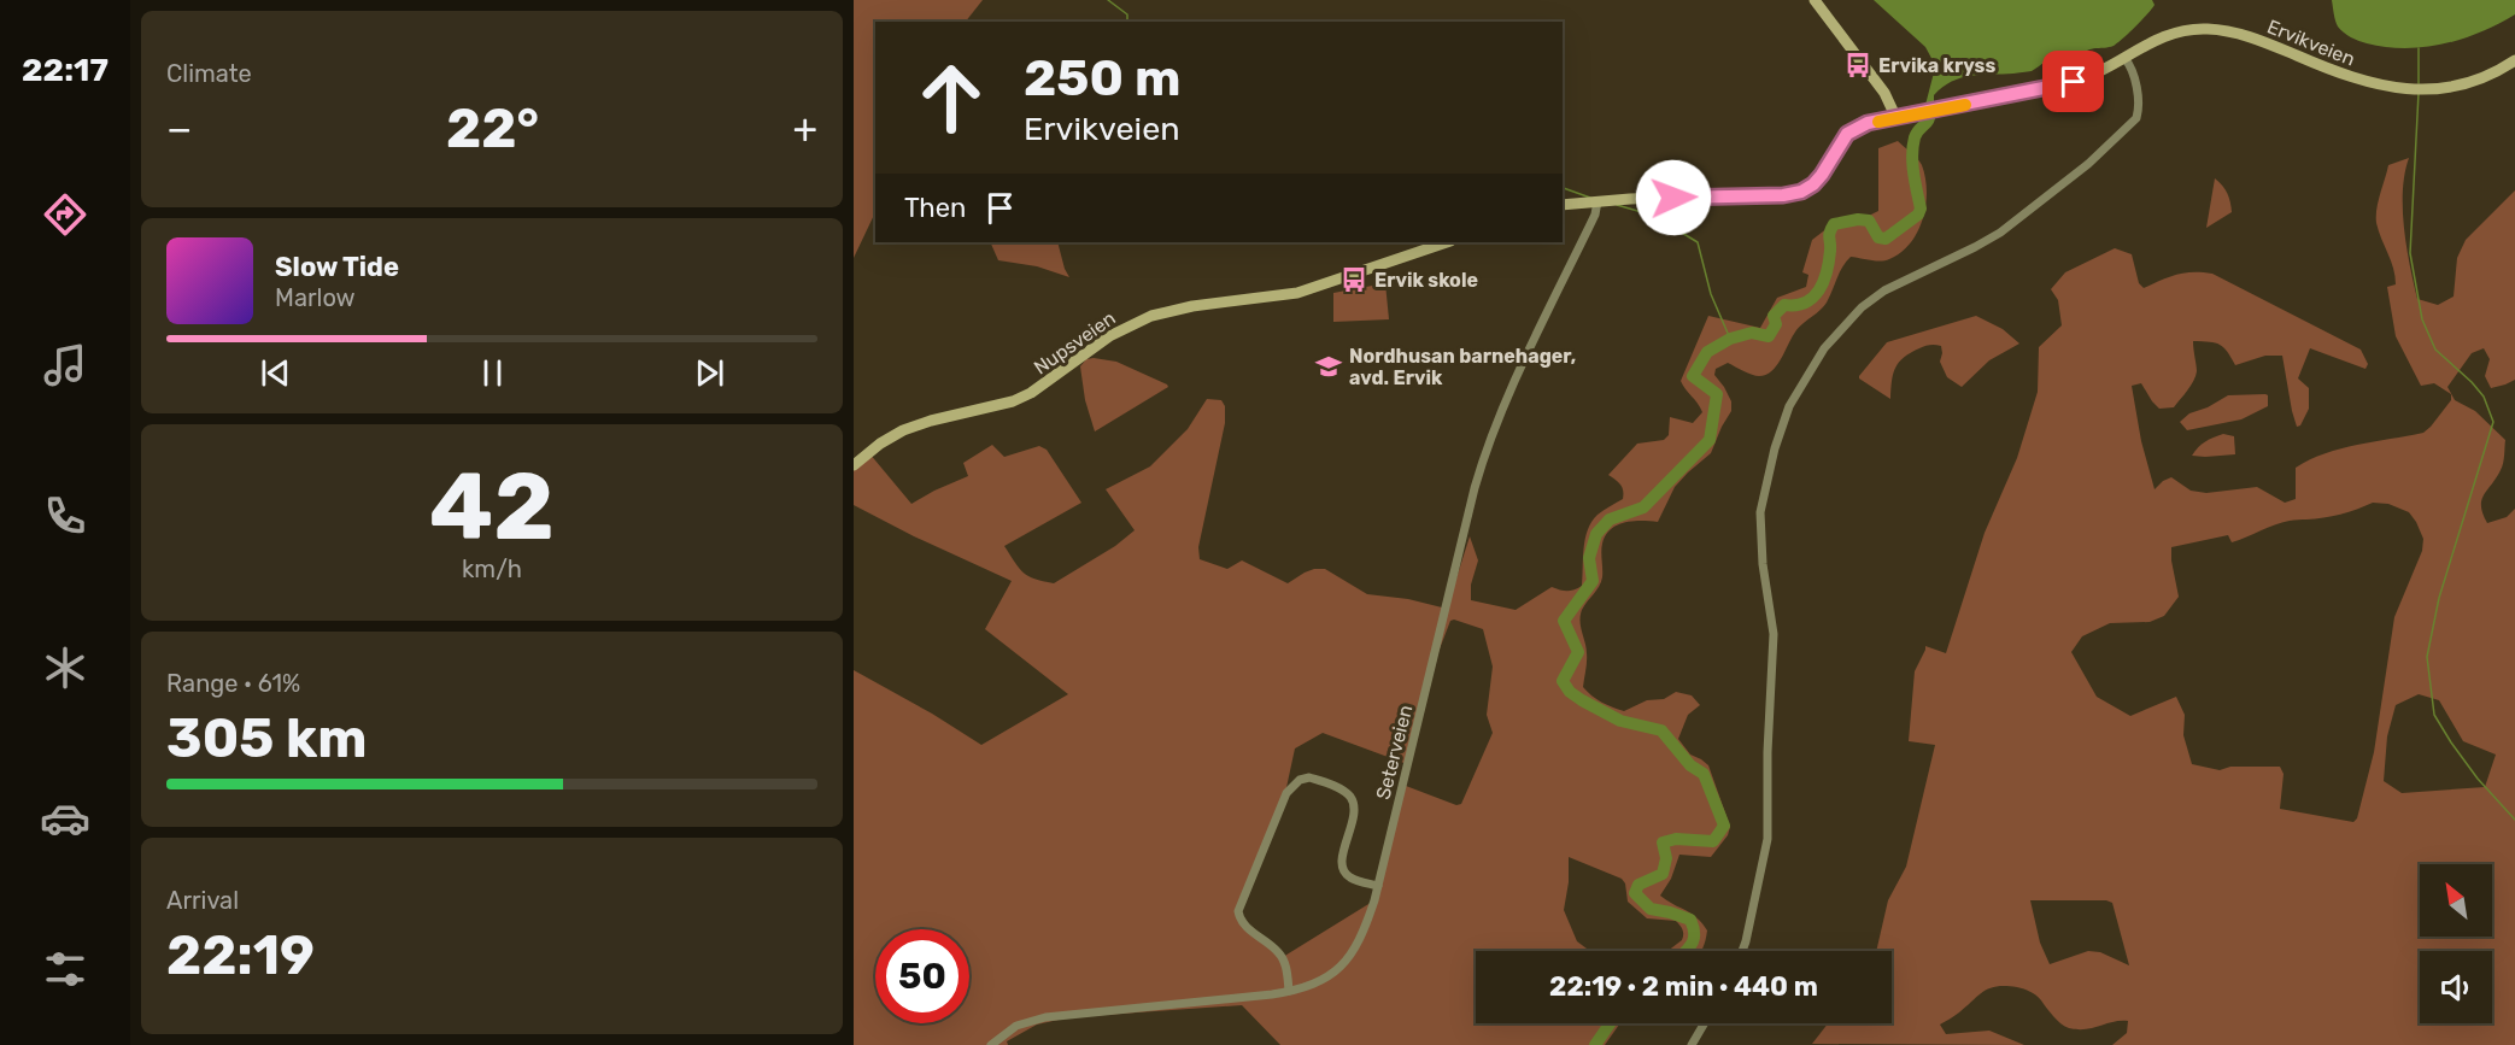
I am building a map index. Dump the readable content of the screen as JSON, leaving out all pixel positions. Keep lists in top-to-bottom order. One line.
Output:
{"streets":{"main road":["Ervikveien","Nupsveien"],"street":["Seterveien"]},"places":{"bus stop":["Ervika kryss","Ervik skole"],"school or university":["Nordhusan barnehager, avd. Ervik"]},"north":"top left","page":{"tabs":"22:17","tile":["Climate",["42","km/h"],["Range · 61%","305 km"],["Arrival","22:19"]],"turn":["250 m","Ervikveien"],"heat":["−","22°","+"],"then":"Then","song":["Slow Tide","Marlow"],"limit":"50","trip":"22:19 · 2 min · 440 m"}}
